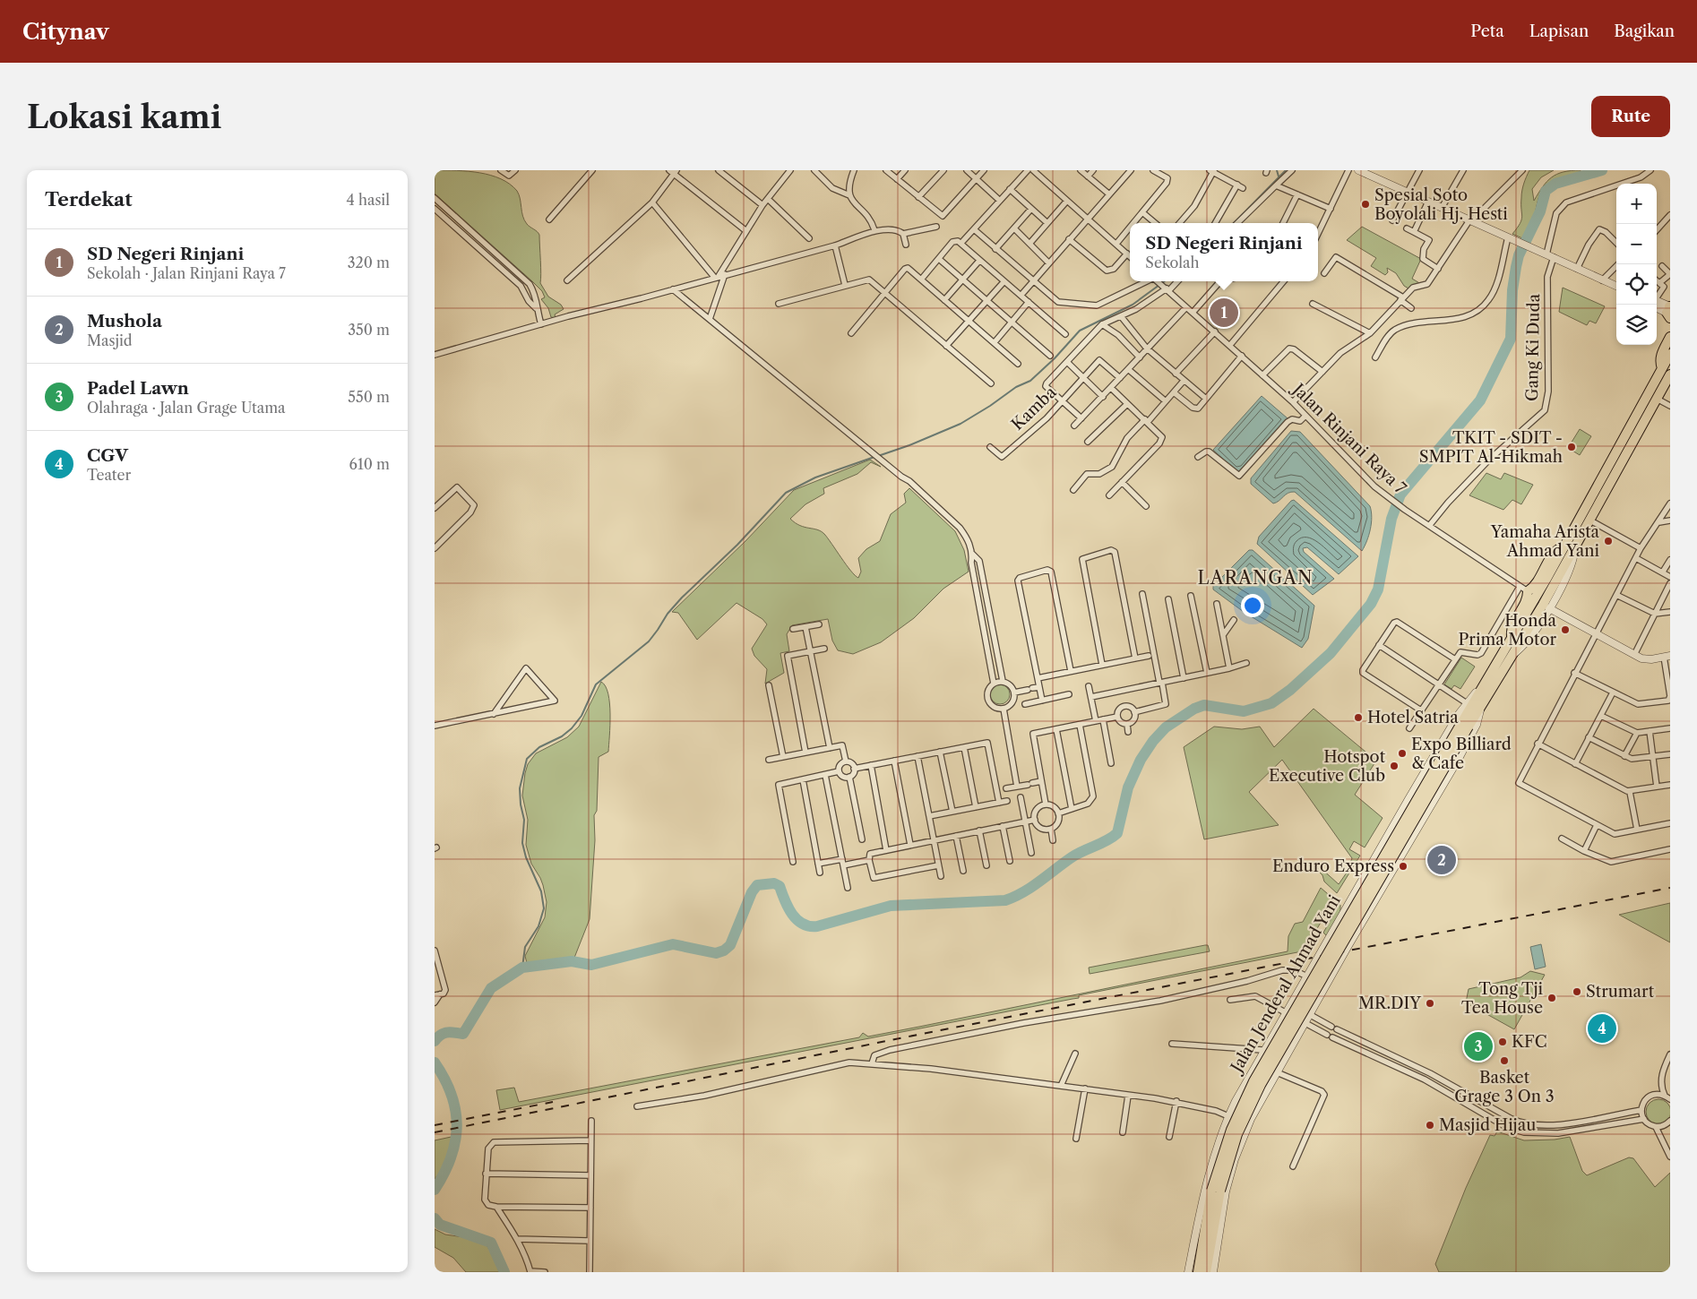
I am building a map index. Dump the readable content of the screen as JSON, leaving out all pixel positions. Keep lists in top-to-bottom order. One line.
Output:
{"streets":{"highway":["Jalan Jenderal Ahmad Yani"],"street":["Gang Ki Duda","Kamba","Jalan Rinjani Raya 7"]},"crossings":[["Gang Ki Duda","Jalan Rinjani Raya 7"]],"districts":["LARANGAN"],"places":["Spesial Soto Boyolali Hj. Hesti","TKIT - SDIT - SMPIT Al-Hikmah","Yamaha Arista Ahmad Yani","Honda Prima Motor","Hotel Satria","Expo Billiard & Cafe","Hotspot Executive Club","Enduro Express","Strumart","Tong Tji Tea House","MR.DIY","KFC","Basket Grage 3 On 3","Masjid Hijau"],"page":{"header":"Citynav","nav":["Peta","Lapisan","Bagikan"],"buttons":"Rute","title":"Lokasi kami","heading":["Terdekat","4 hasil"],"map_buttons":["+","−"],"popup":["SD Negeri Rinjani","Sekolah"],"list":[{"mark":"1","name":"SD Negeri Rinjani","note":"Sekolah · Jalan Rinjani Raya 7","value":"320 m"},{"mark":"2","name":"Mushola","note":"Masjid","value":"350 m"},{"mark":"3","name":"Padel Lawn","note":"Olahraga · Jalan Grage Utama","value":"550 m"},{"mark":"4","name":"CGV","note":"Teater","value":"610 m"}],"pins":["1","2","4","3"]}}
